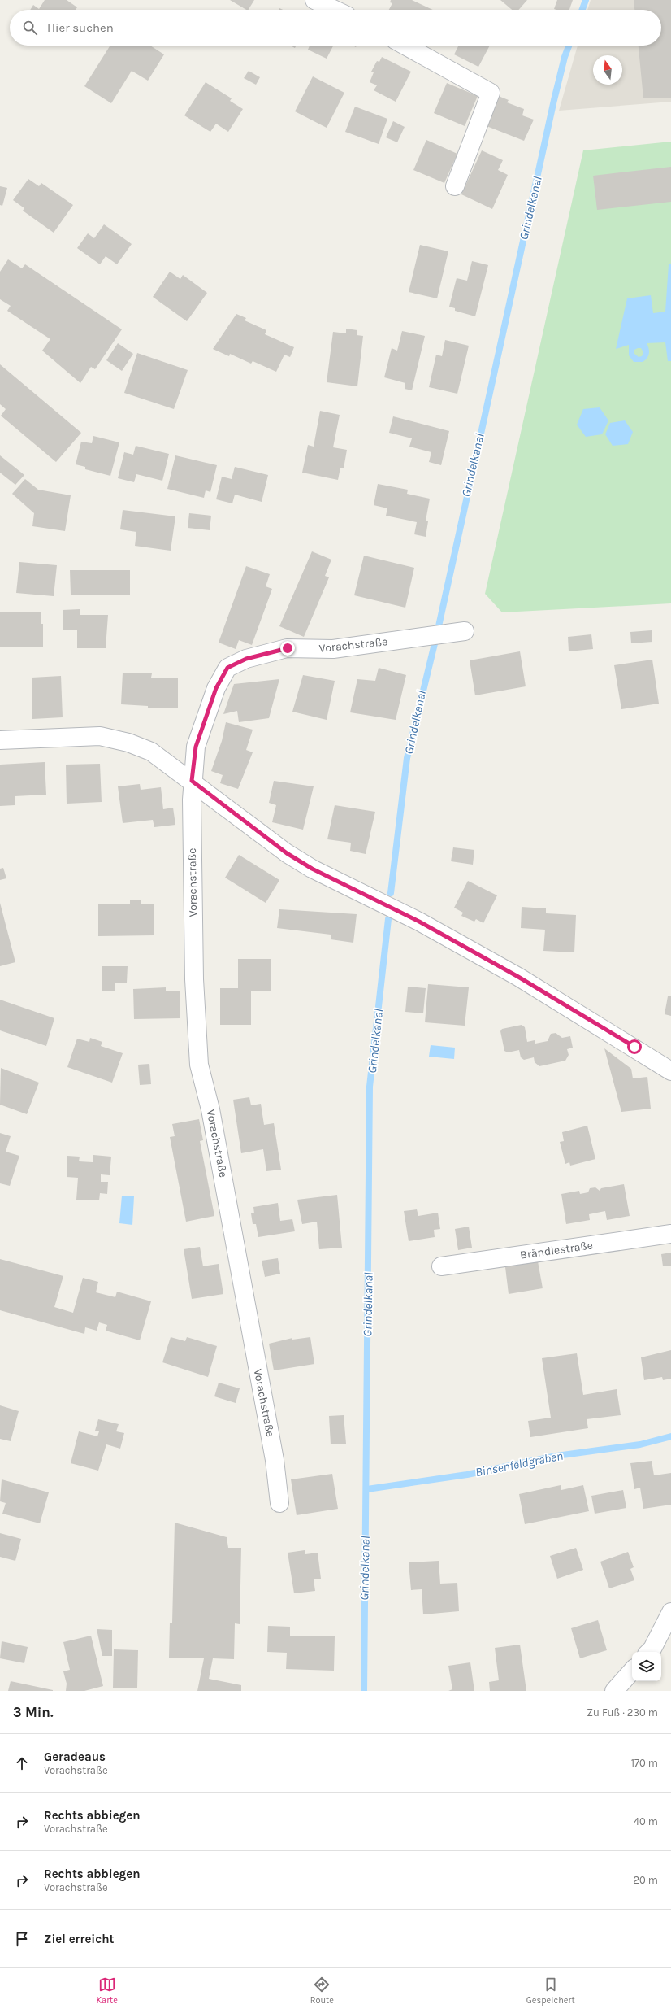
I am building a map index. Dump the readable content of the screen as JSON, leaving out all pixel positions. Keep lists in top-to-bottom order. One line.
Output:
{"streets":{"street":["Vorachstraße","Brändlestraße"]},"water":["Grindelkanal","Binsenfeldgraben"],"north":"top","page":{"search":"Hier suchen","heading":["3 Min.","Zu Fuß · 230 m"],"list":[["Geradeaus","Vorachstraße","170 m"],["Rechts abbiegen","Vorachstraße","40 m"],["Rechts abbiegen","Vorachstraße","20 m"],"Ziel erreicht"],"nav":["Karte","Route","Gespeichert"]}}
